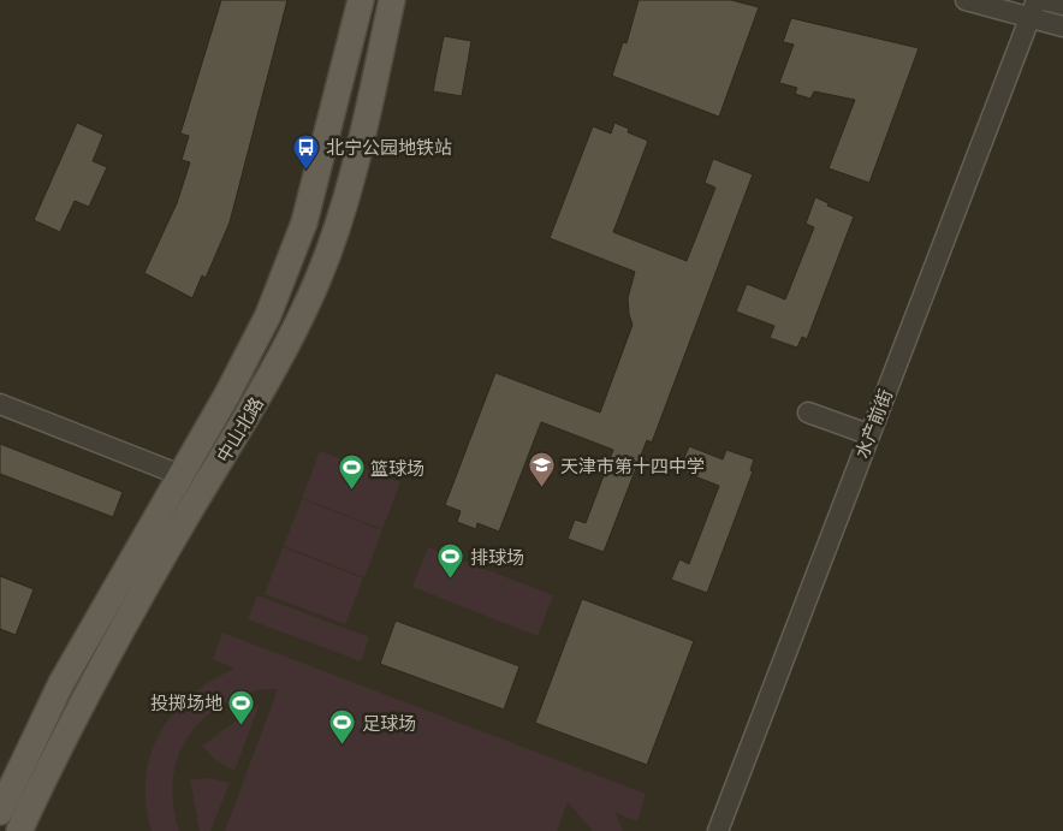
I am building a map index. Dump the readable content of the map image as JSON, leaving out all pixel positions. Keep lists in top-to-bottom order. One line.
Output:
{"streets":{"main road":["中山北路"],"street":["水产前街"]},"places":{"bus stop":["北宁公园地铁站"],"school or university":["天津市第十四中学"],"sports":["篮球场","排球场","投掷场地","足球场"]}}
